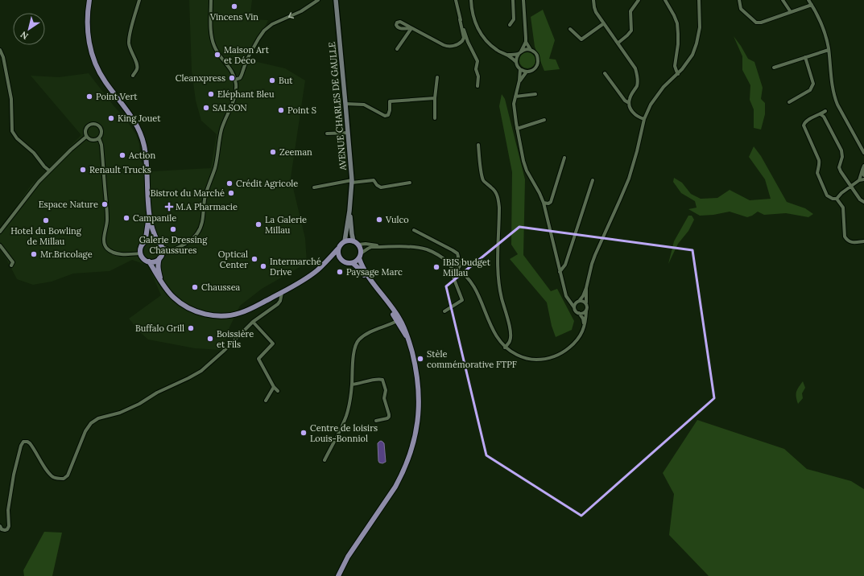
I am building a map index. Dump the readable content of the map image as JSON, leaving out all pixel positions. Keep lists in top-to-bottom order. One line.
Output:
{"streets":{"main road":["AVENUE CHARLES DE GAULLE"]},"places":{"other":["Vincens Vin","Maison Art et Déco","Cleanxpress","But","Eléphant Bleu","Point Vert","SALSON","Point S","King Jouet","Zeeman","Action","Renault Trucks","Crédit Agricole","Bistrot du Marché","Espace Nature","Campanile","Vulco","Hotel du Bowling de Millau","La Galerie Millau","Galerie Dressing Chaussures","Mr.Bricolage","Optical Center","Intermarché Drive","IBIS budget Millau","Paysage Marc","Chaussea","Buffalo Grill","Boissière et Fils","Stèle commémorative FTPF","Centre de loisirs Louis-Bonniol"],"health":["M.A Pharmacie"]},"north":"bottom left"}
